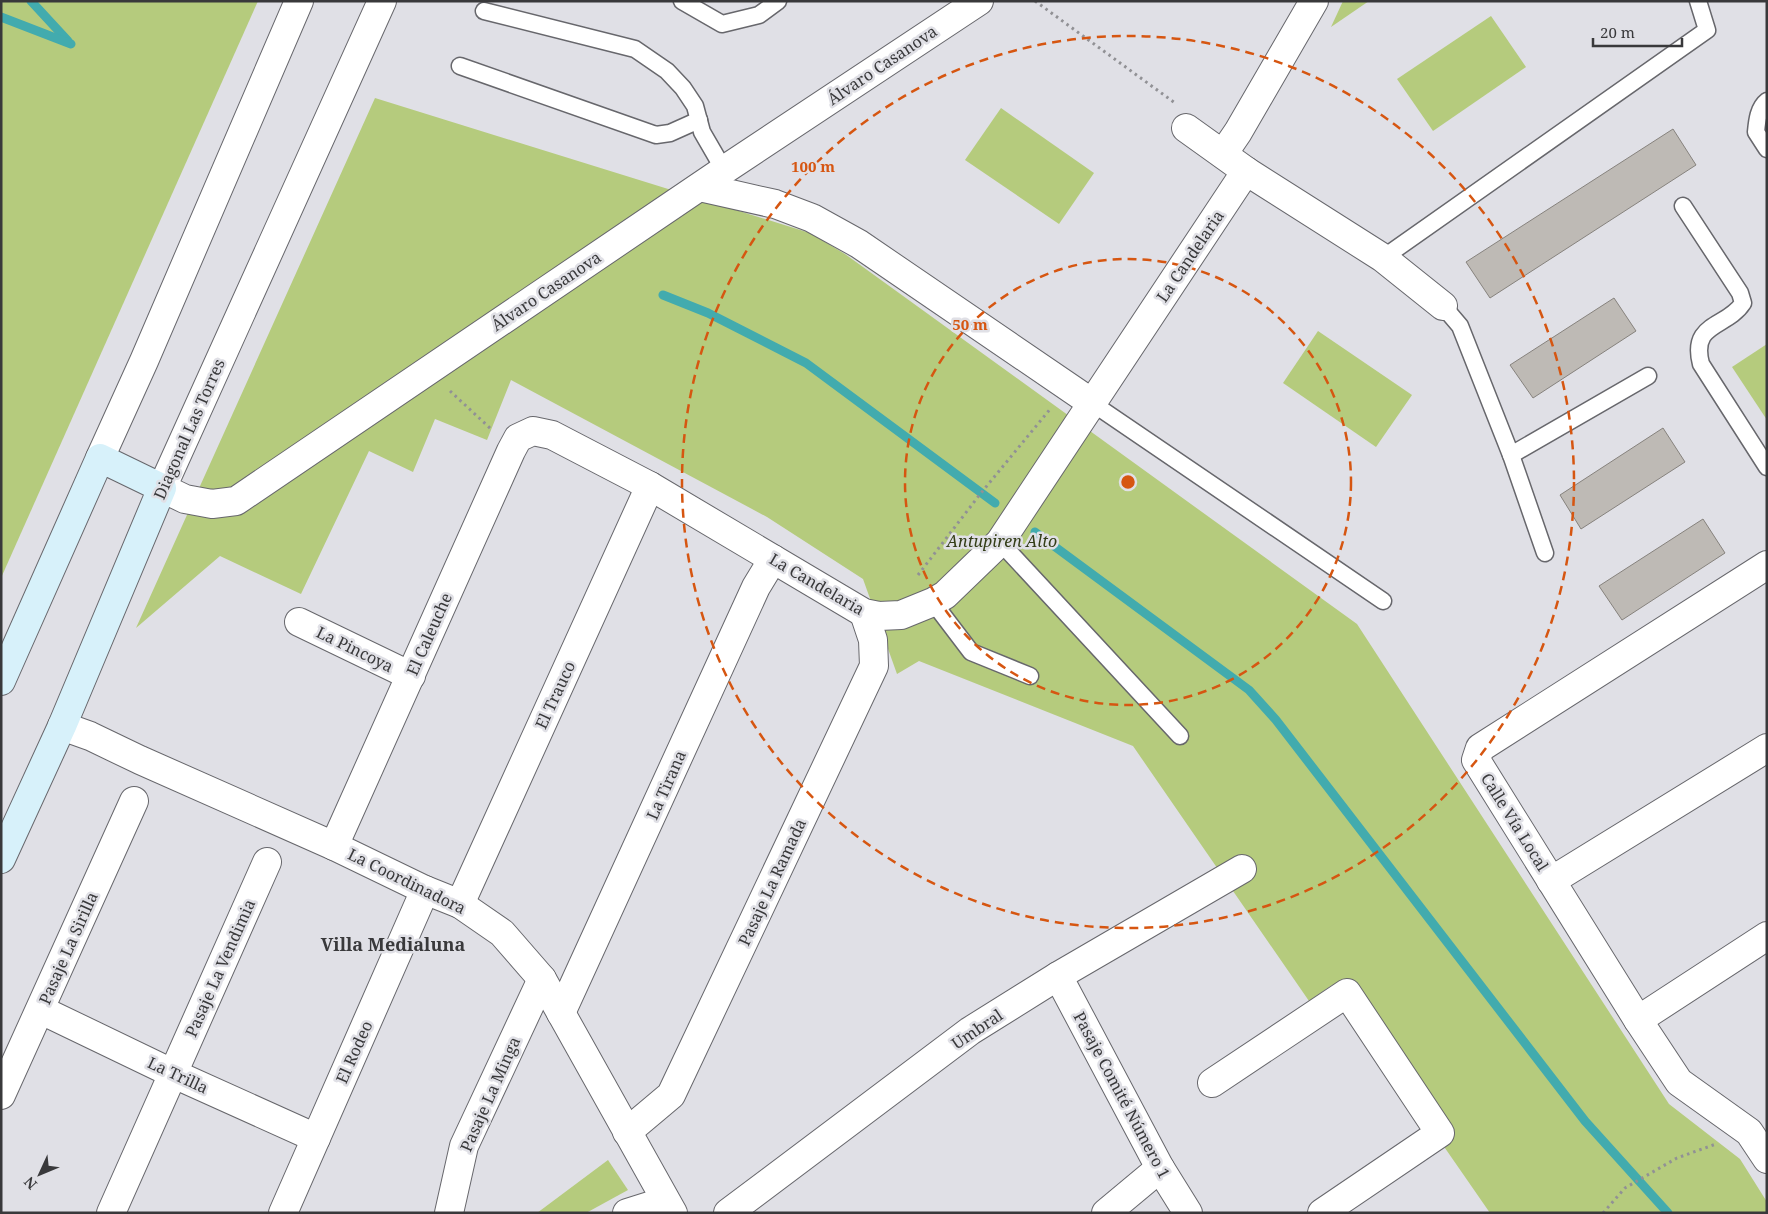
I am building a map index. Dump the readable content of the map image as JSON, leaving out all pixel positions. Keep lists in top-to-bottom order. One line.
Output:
{"streets":{"main road":["Álvaro Casanova","Diagonal Las Torres"],"street":["La Candelaria","El Caleuche","La Pincoya","El Trauco","La Tirana","Calle Vía Local","La Coordinadora","Pasaje La Ramada","Pasaje La Sirilla","Pasaje La Vendimia","Umbral","El Rodeo","La Trilla","Pasaje La Minga","Pasaje Comité Número 1"]},"crossings":[["Álvaro Casanova","Diagonal Las Torres"],["La Candelaria","El Caleuche"],["La Candelaria","El Trauco"],["La Candelaria","La Tirana"],["La Candelaria","Pasaje La Ramada"],["Diagonal Las Torres","La Coordinadora"],["El Caleuche","La Pincoya"],["El Caleuche","La Coordinadora"],["El Trauco","La Coordinadora"],["La Tirana","La Coordinadora"],["La Coordinadora","Pasaje La Ramada"],["La Coordinadora","El Rodeo"],["La Coordinadora","Pasaje La Minga"],["Pasaje La Sirilla","La Trilla"],["Pasaje La Vendimia","La Trilla"],["Umbral","Pasaje Comité Número 1"],["El Rodeo","La Trilla"]],"districts":["Villa Medialuna"],"parks":["Antupiren Alto"],"scale_bar":"20 m","north":"bottom left","rings":["100 m","50 m"]}
